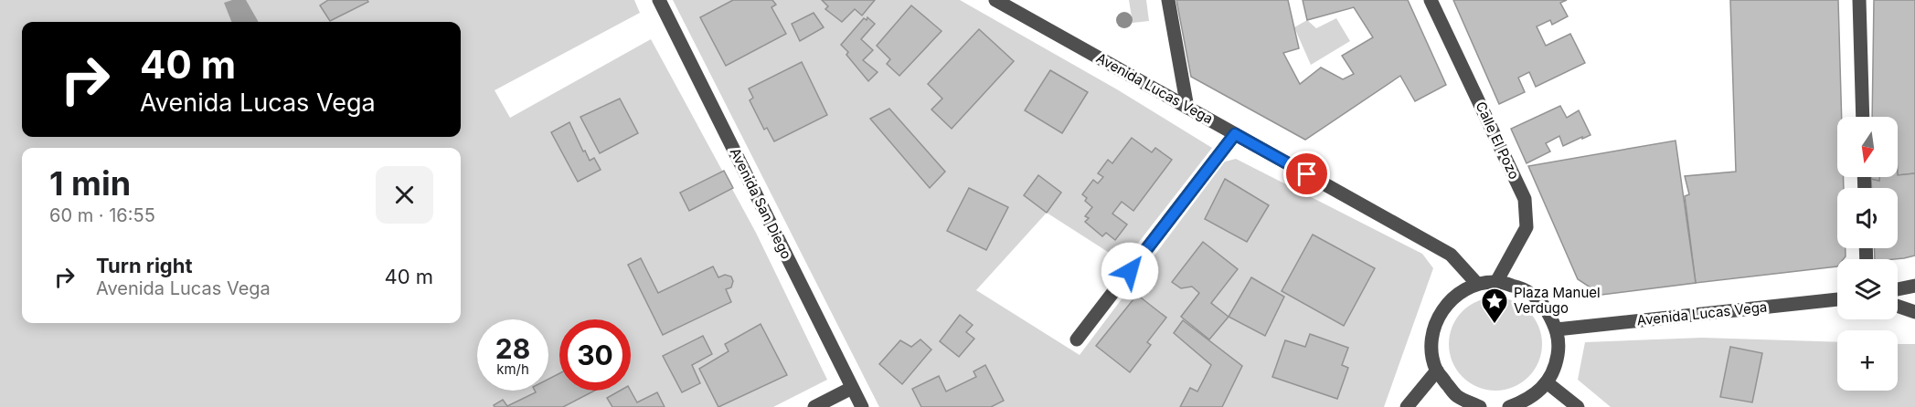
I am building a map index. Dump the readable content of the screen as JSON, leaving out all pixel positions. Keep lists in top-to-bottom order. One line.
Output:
{"streets":{"street":["Avenida Lucas Vega","Calle El Pozo","Avenida San Diego"]},"places":{"place":["Plaza Manuel Verdugo"]},"north":"bottom","page":{"turn":["40 m","Avenida Lucas Vega"],"map_buttons":"+","heading":["1 min","60 m · 16:55"],"list":[{"name":"Turn right","note":"Avenida Lucas Vega","value":"40 m"}],"speed":"28 km/h","limit":"30"}}
